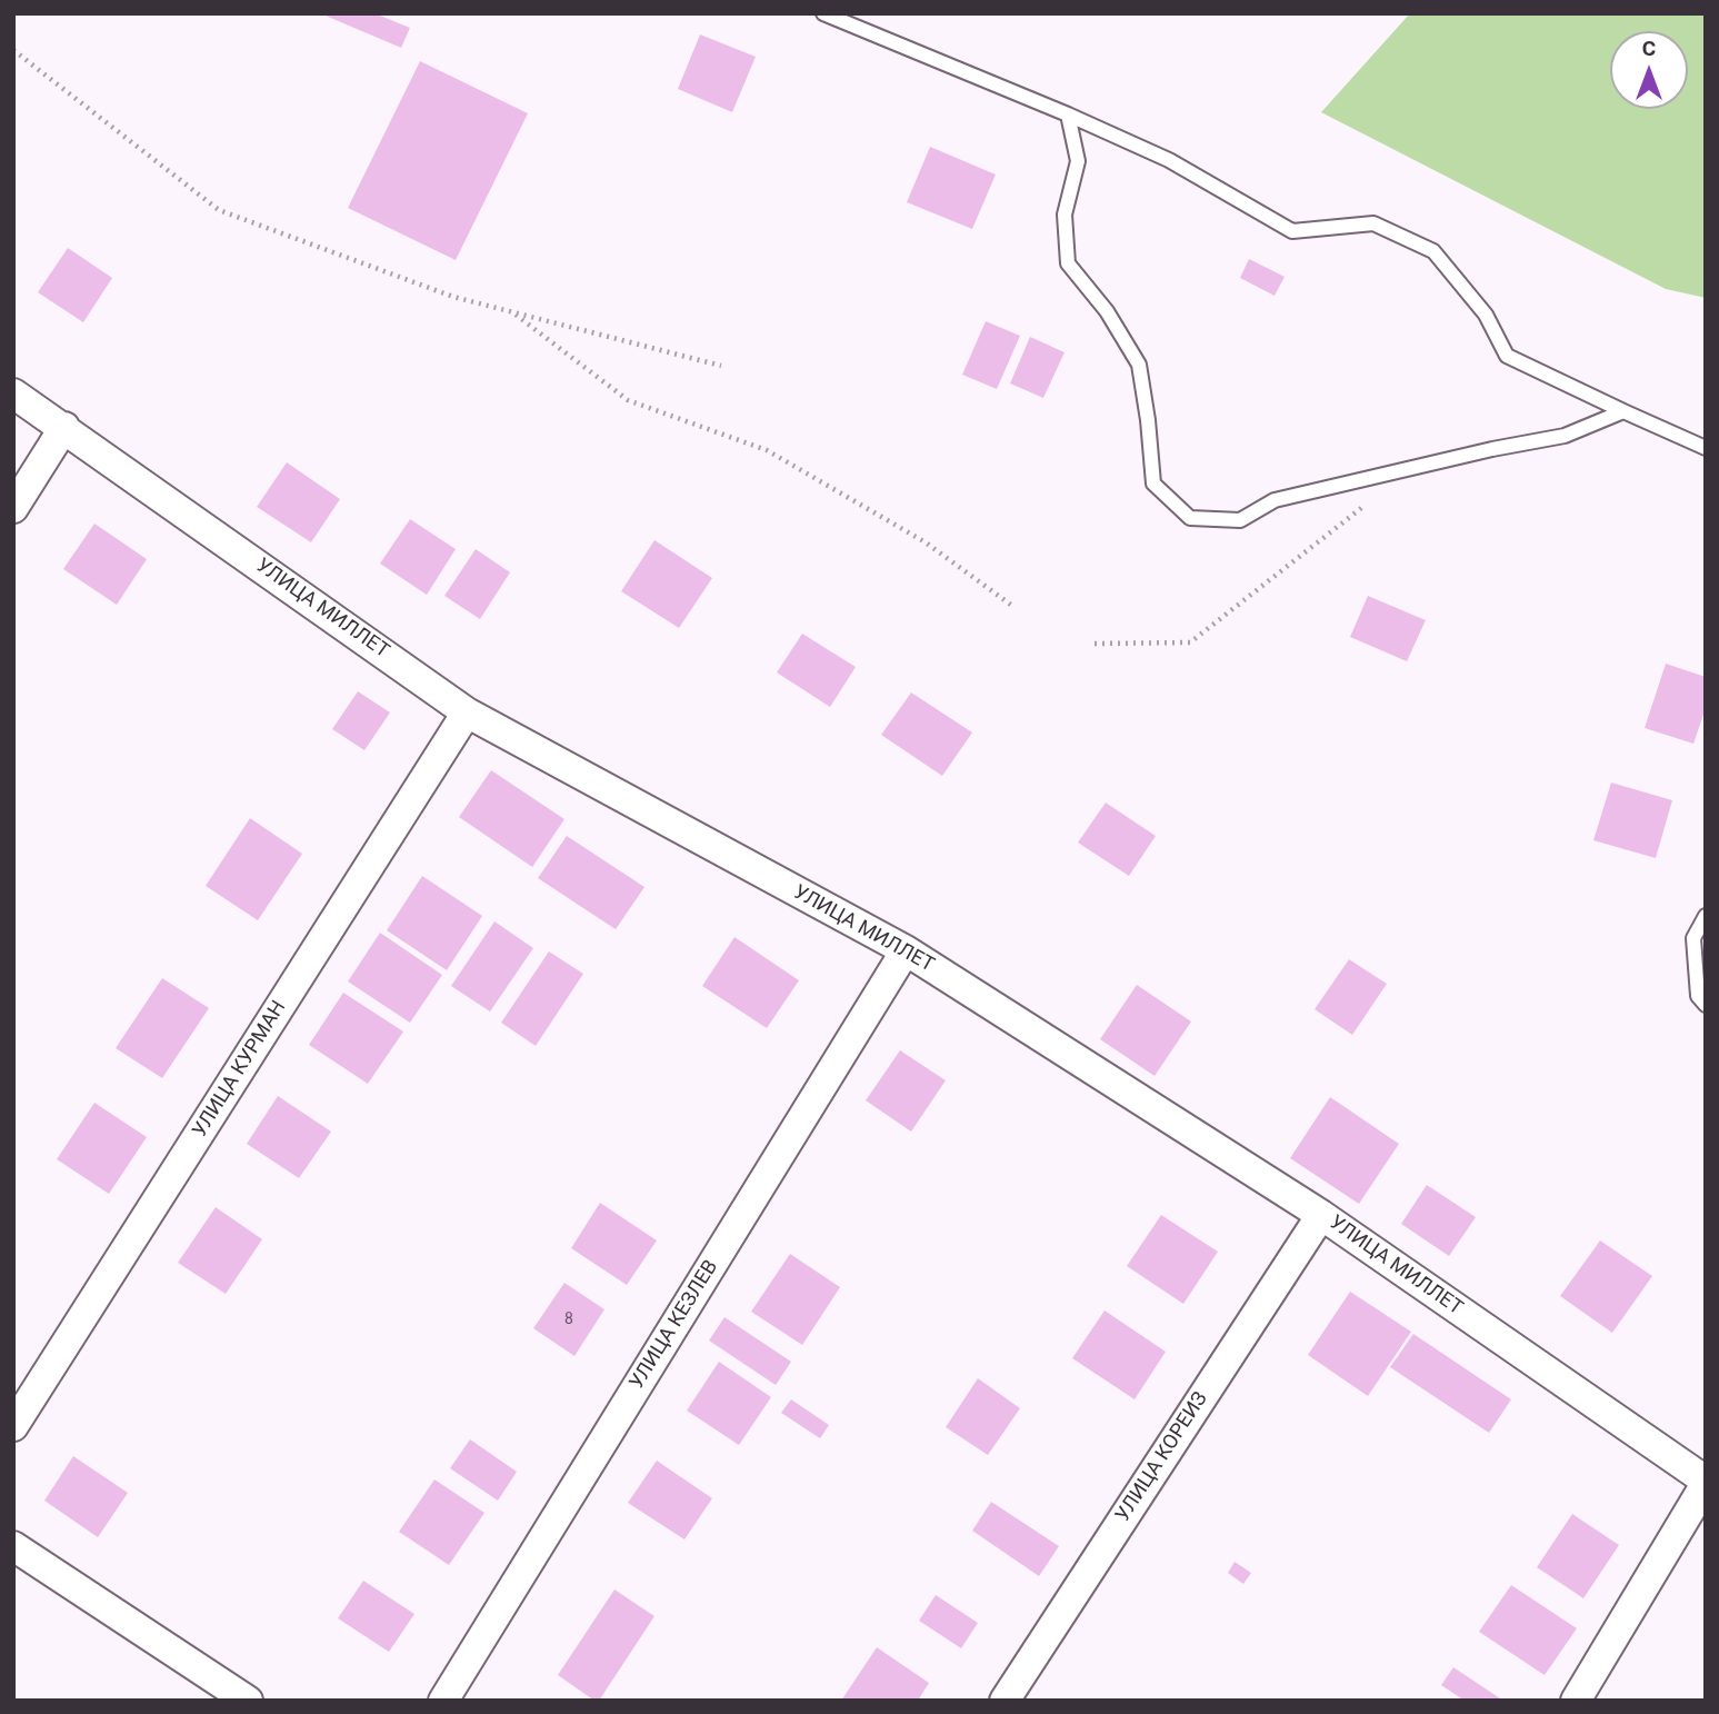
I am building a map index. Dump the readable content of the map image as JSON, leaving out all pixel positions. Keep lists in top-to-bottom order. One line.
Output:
{"streets":{"street":["УЛИЦА МИЛЛЕТ","УЛИЦА КУРМАН","УЛИЦА КЕЗЛЕВ","УЛИЦА КОРЕИЗ"]},"crossings":[["УЛИЦА МИЛЛЕТ","УЛИЦА КУРМАН"],["УЛИЦА МИЛЛЕТ","УЛИЦА КЕЗЛЕВ"],["УЛИЦА МИЛЛЕТ","УЛИЦА КОРЕИЗ"]],"house_numbers":["8"],"north":"top"}
